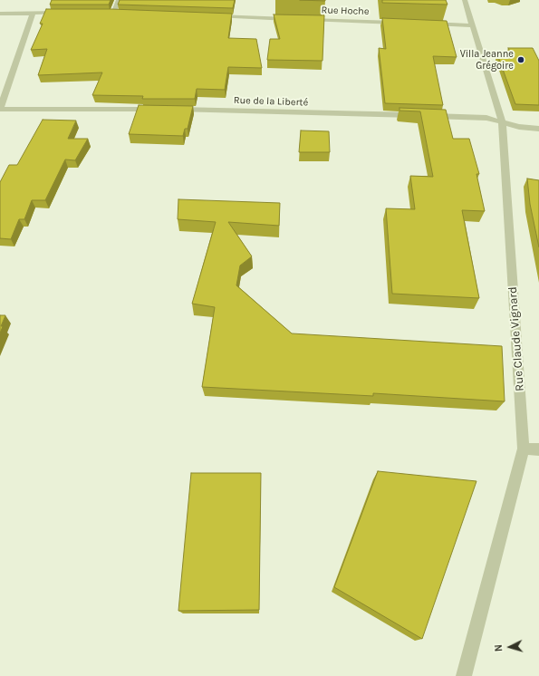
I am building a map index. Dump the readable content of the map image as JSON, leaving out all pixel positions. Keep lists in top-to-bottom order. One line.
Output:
{"streets":{"street":["Rue Hoche","Rue de la Liberté","Rue Claude Vignard"]},"crossings":[["Rue de la Liberté","Rue Claude Vignard"]],"places":["Villa Jeanne Grégoire"],"north":"left"}
